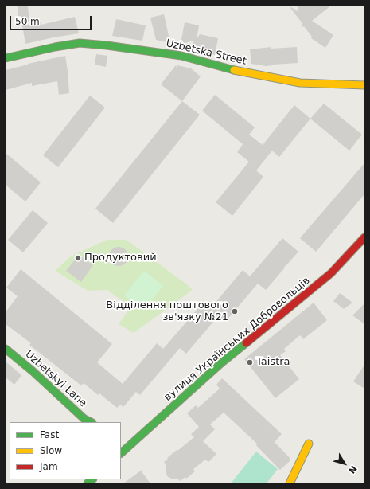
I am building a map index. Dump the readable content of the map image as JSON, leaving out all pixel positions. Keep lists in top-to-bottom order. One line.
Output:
{"streets":{"street":["Uzbetska Street","вулиця Українських Добровольців","Uzbetskyi Lane"]},"places":["Продуктовий","Відділення поштового зв'язку №21","Taistra"],"legend":["Fast","Slow","Jam"],"scale_bar":"50 m","north":"bottom right"}
